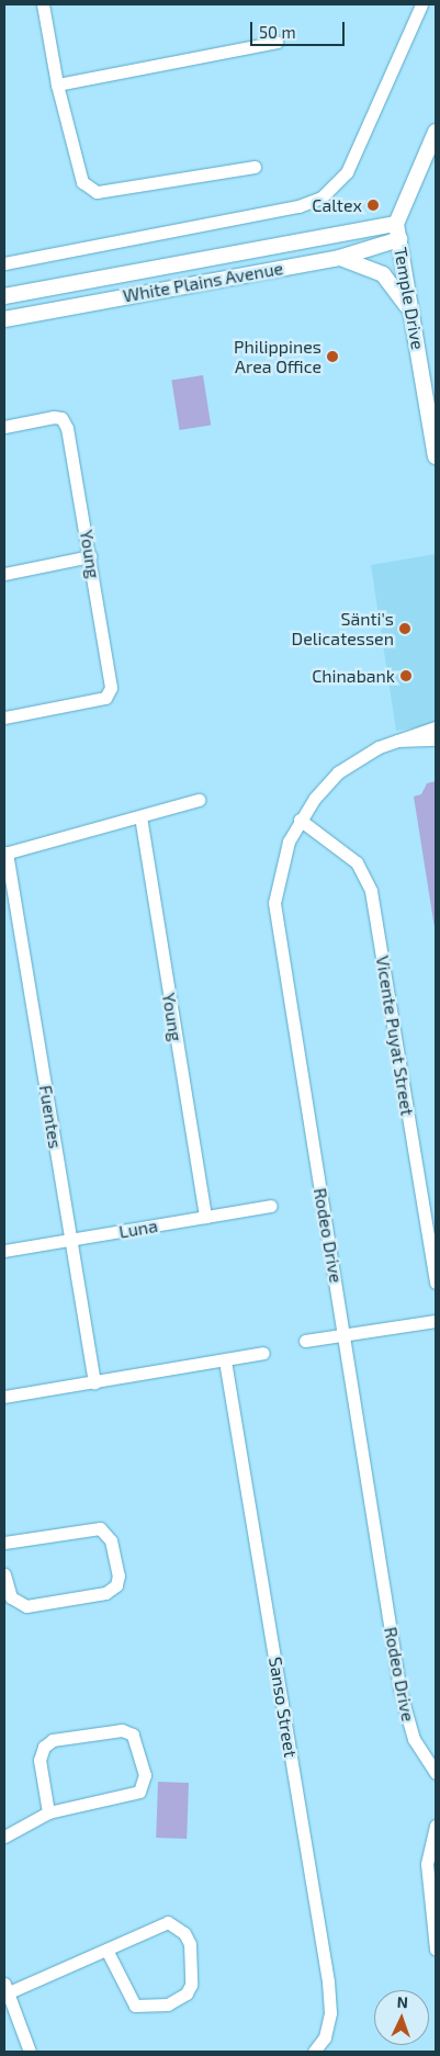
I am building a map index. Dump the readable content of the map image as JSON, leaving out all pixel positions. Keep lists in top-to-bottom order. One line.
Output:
{"streets":{"street":["White Plains Avenue","Temple Drive","Young","Vicente Puyat Street","Fuentes","Luna","Rodeo Drive","Sanso Street"]},"crossings":[["White Plains Avenue","Temple Drive"],["Young","Luna"],["Vicente Puyat Street","Rodeo Drive"],["Fuentes","Luna"]],"places":["Caltex","Philippines Area Office","Sänti's Delicatessen","Chinabank"],"scale_bar":"50 m","north":"top"}
